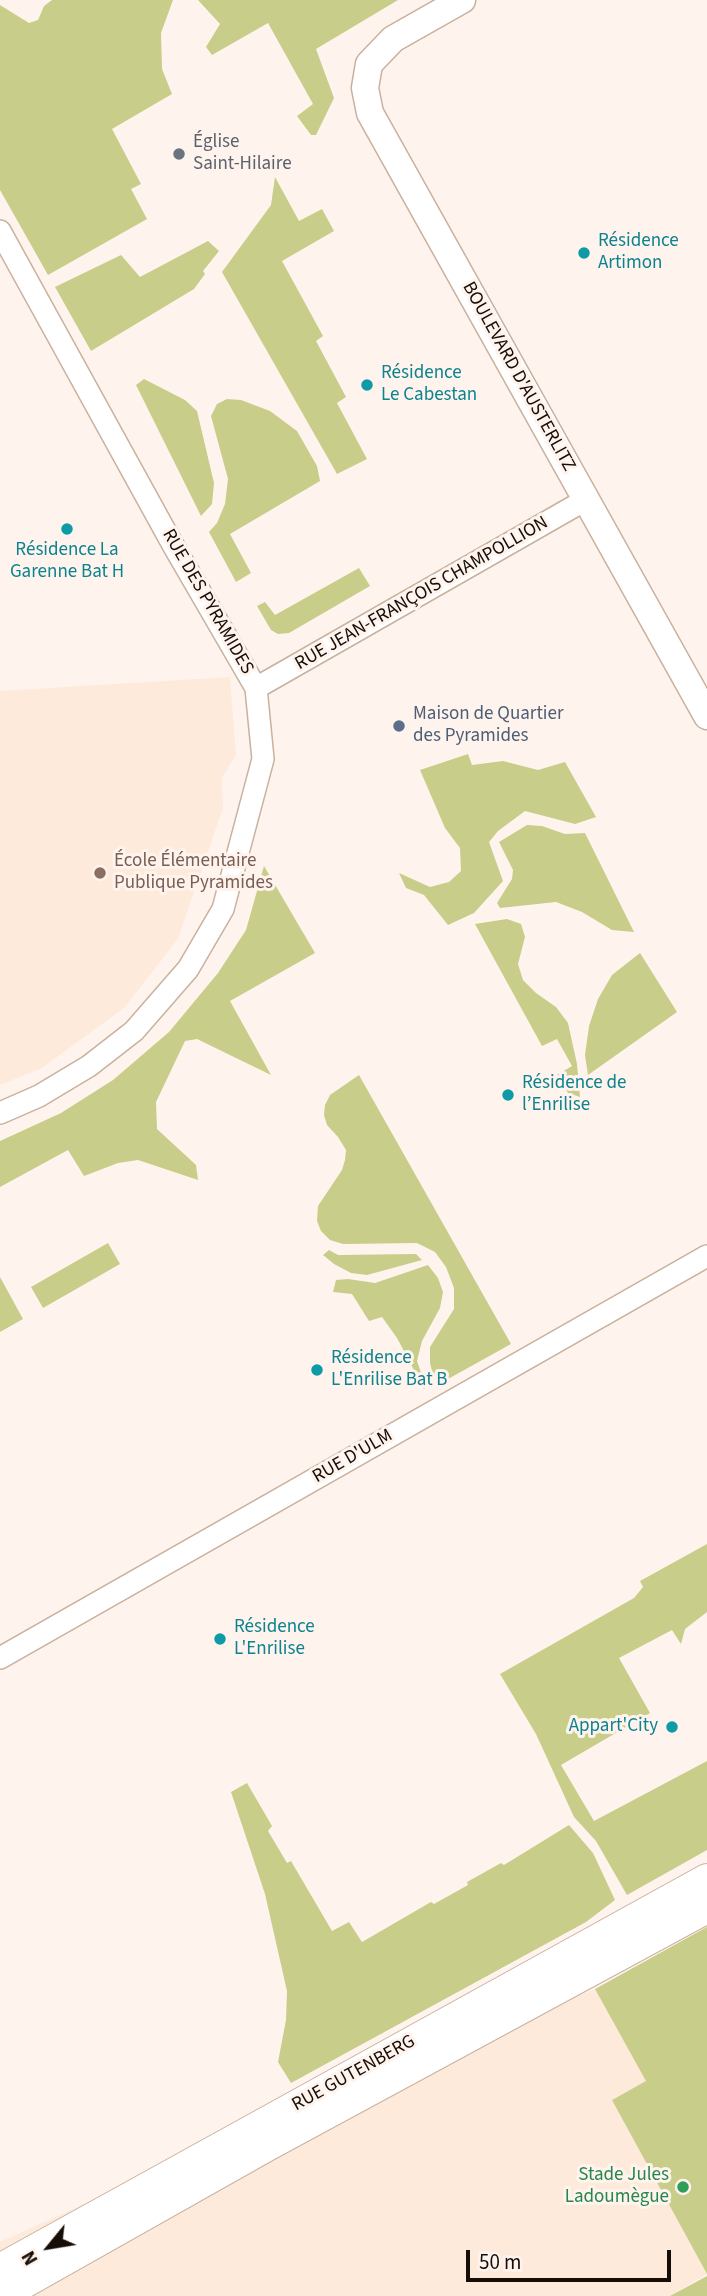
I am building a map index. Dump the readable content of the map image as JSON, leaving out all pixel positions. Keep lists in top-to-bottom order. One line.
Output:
{"streets":{"main road":["RUE GUTENBERG"],"street":["BOULEVARD D'AUSTERLITZ","RUE JEAN-FRANÇOIS CHAMPOLLION","RUE DES PYRAMIDES","RUE D'ULM"]},"crossings":[["BOULEVARD D'AUSTERLITZ","RUE JEAN-FRANÇOIS CHAMPOLLION"],["RUE JEAN-FRANÇOIS CHAMPOLLION","RUE DES PYRAMIDES"]],"places":["Église Saint-Hilaire","Résidence Artimon","Résidence Le Cabestan","Résidence La Garenne Bat H","Maison de Quartier des Pyramides","École Élémentaire Publique Pyramides","Résidence de l’Enrilise","Résidence L'Enrilise Bat B","Résidence L'Enrilise","Appart'City","Stade Jules Ladoumègue"],"scale_bar":"50 m","north":"bottom left"}
